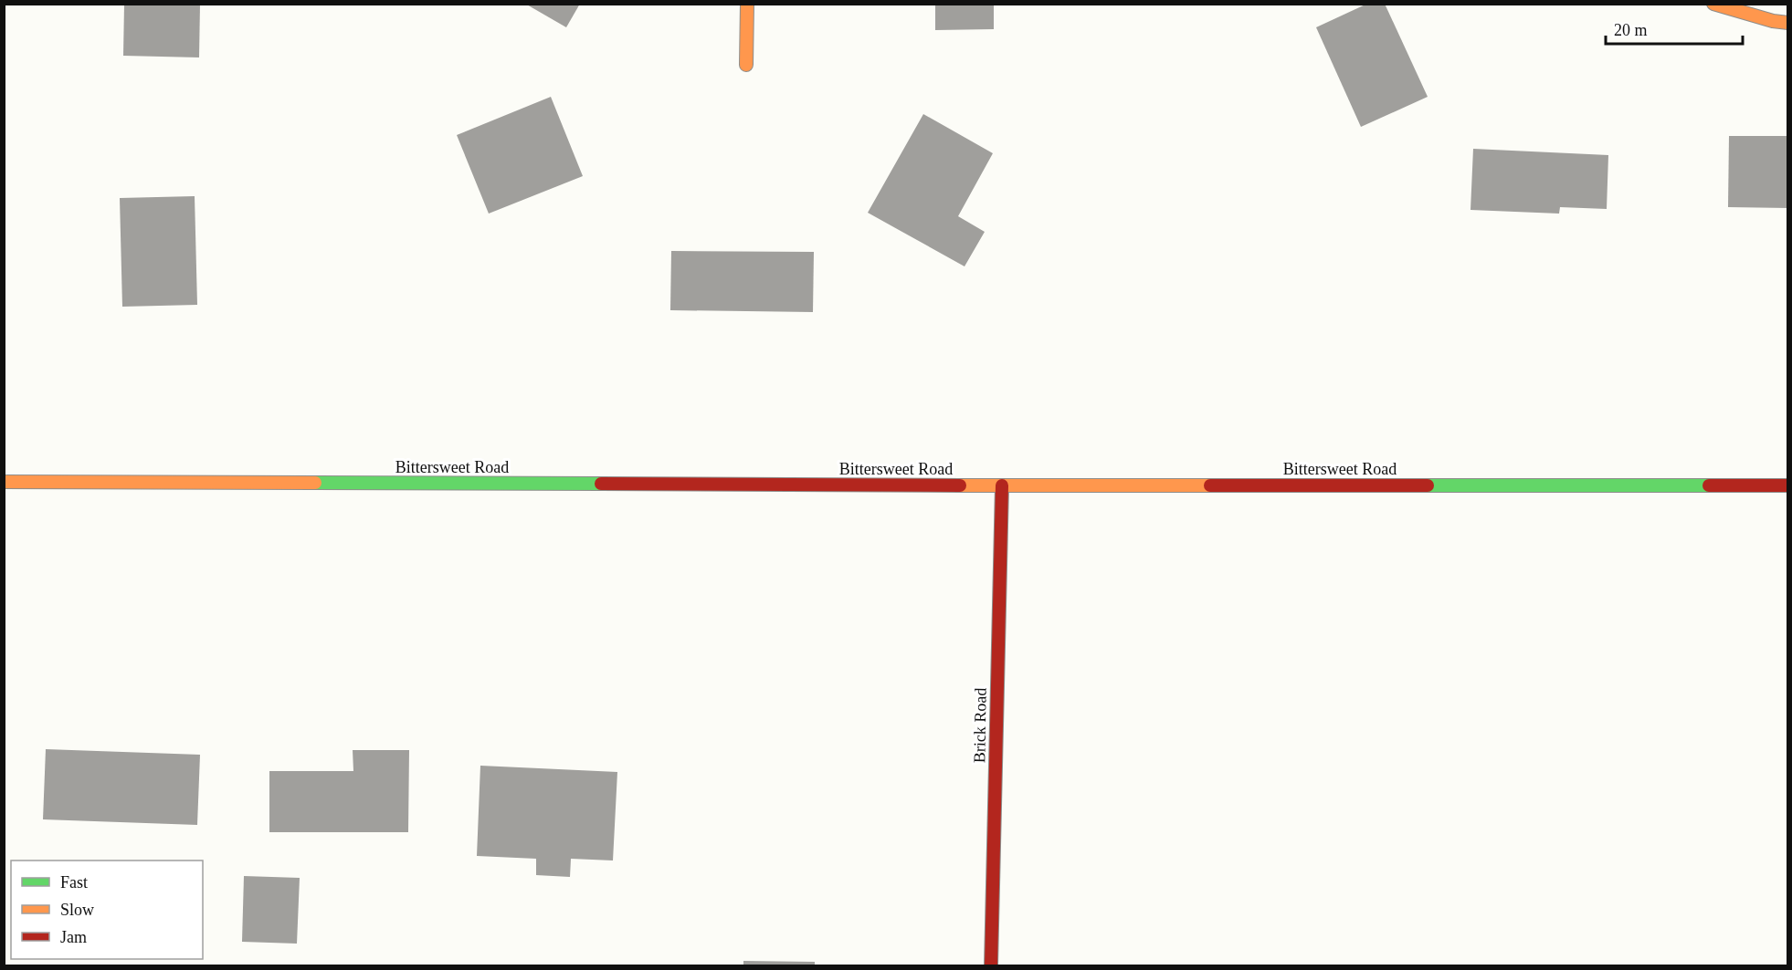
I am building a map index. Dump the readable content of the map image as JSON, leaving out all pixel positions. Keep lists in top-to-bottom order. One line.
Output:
{"streets":{"street":["Bittersweet Road","Brick Road"]},"crossings":[["Bittersweet Road","Brick Road"]],"legend":["Fast","Slow","Jam"],"scale_bar":"20 m"}
